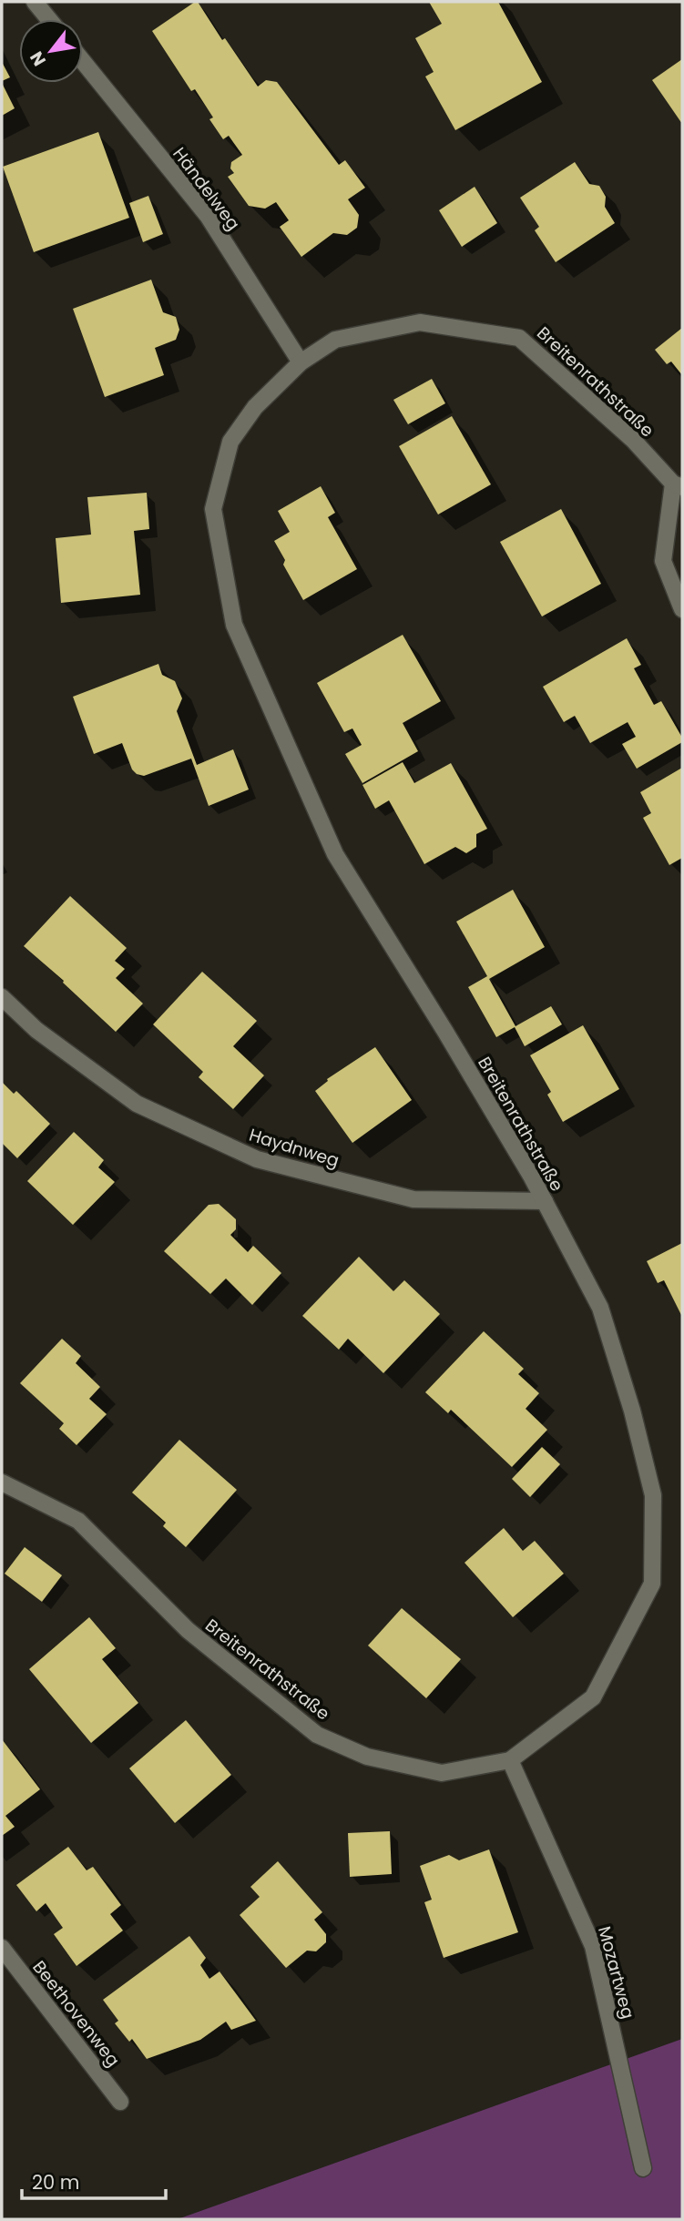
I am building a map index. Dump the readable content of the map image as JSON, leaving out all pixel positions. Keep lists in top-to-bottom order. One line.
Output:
{"streets":{"street":["Händelweg","Breitenrathstraße","Haydnweg","Mozartweg","Beethovenweg"]},"crossings":[["Händelweg","Breitenrathstraße"],["Breitenrathstraße","Haydnweg"],["Breitenrathstraße","Mozartweg"]],"scale_bar":"20 m","north":"bottom left"}
